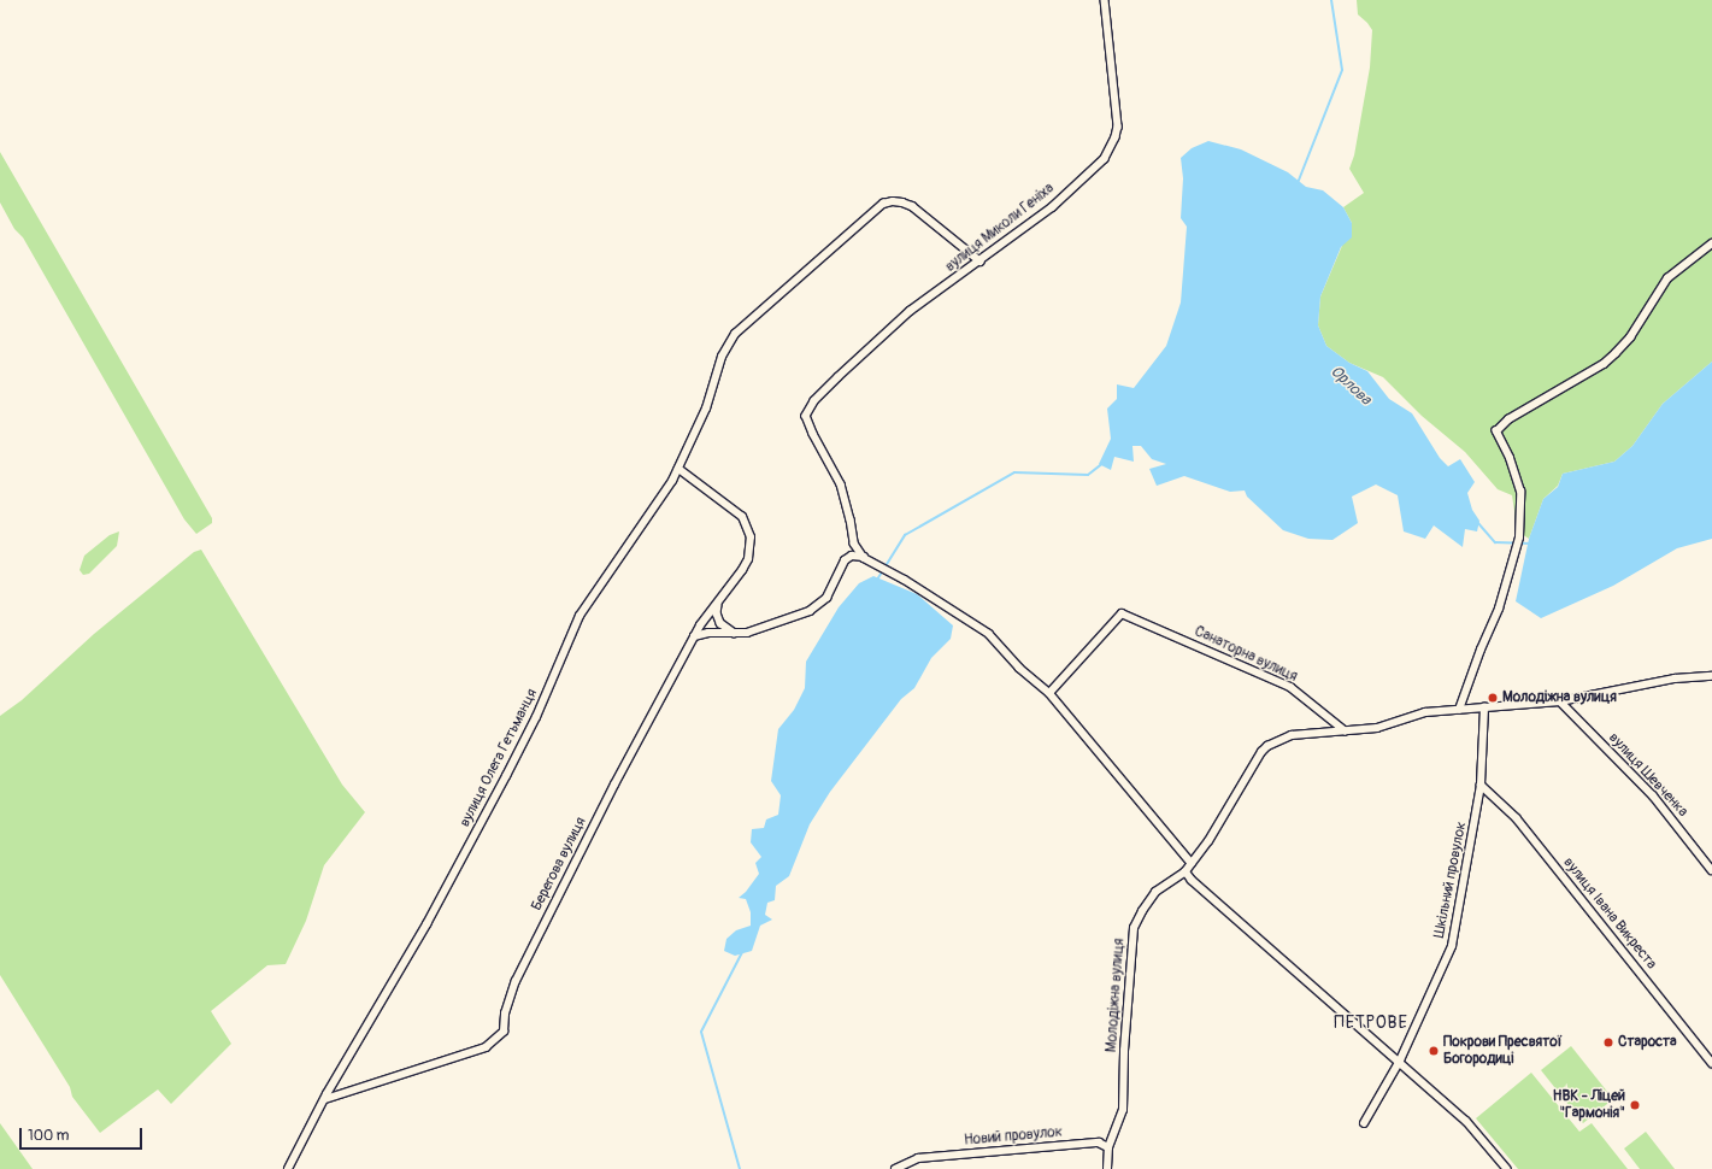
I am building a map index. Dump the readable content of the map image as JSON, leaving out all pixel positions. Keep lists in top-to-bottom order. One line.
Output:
{"streets":{"street":["вулиця Миколи Геніха","Санаторна вулиця","вулиця Олега Гетьманця","вулиця Шевченка","Берегова вулиця","Шкільний провулок","вулиця Івана Викреста","Молодіжна вулиця","Новий провулок"]},"crossings":[["вулиця Миколи Геніха","вулиця Олега Гетьманця"],["Санаторна вулиця","Молодіжна вулиця"],["вулиця Олега Гетьманця","Берегова вулиця"],["Шкільний провулок","вулиця Івана Викреста"],["Молодіжна вулиця","Новий провулок"]],"districts":["ПЕТРОВЕ"],"water":["Орлова"],"places":["Молодіжна вулиця","Староста","Покрови Пресвятої Богородиці","НВК - Ліцей \"Гармонія\""],"scale_bar":"100 m"}
